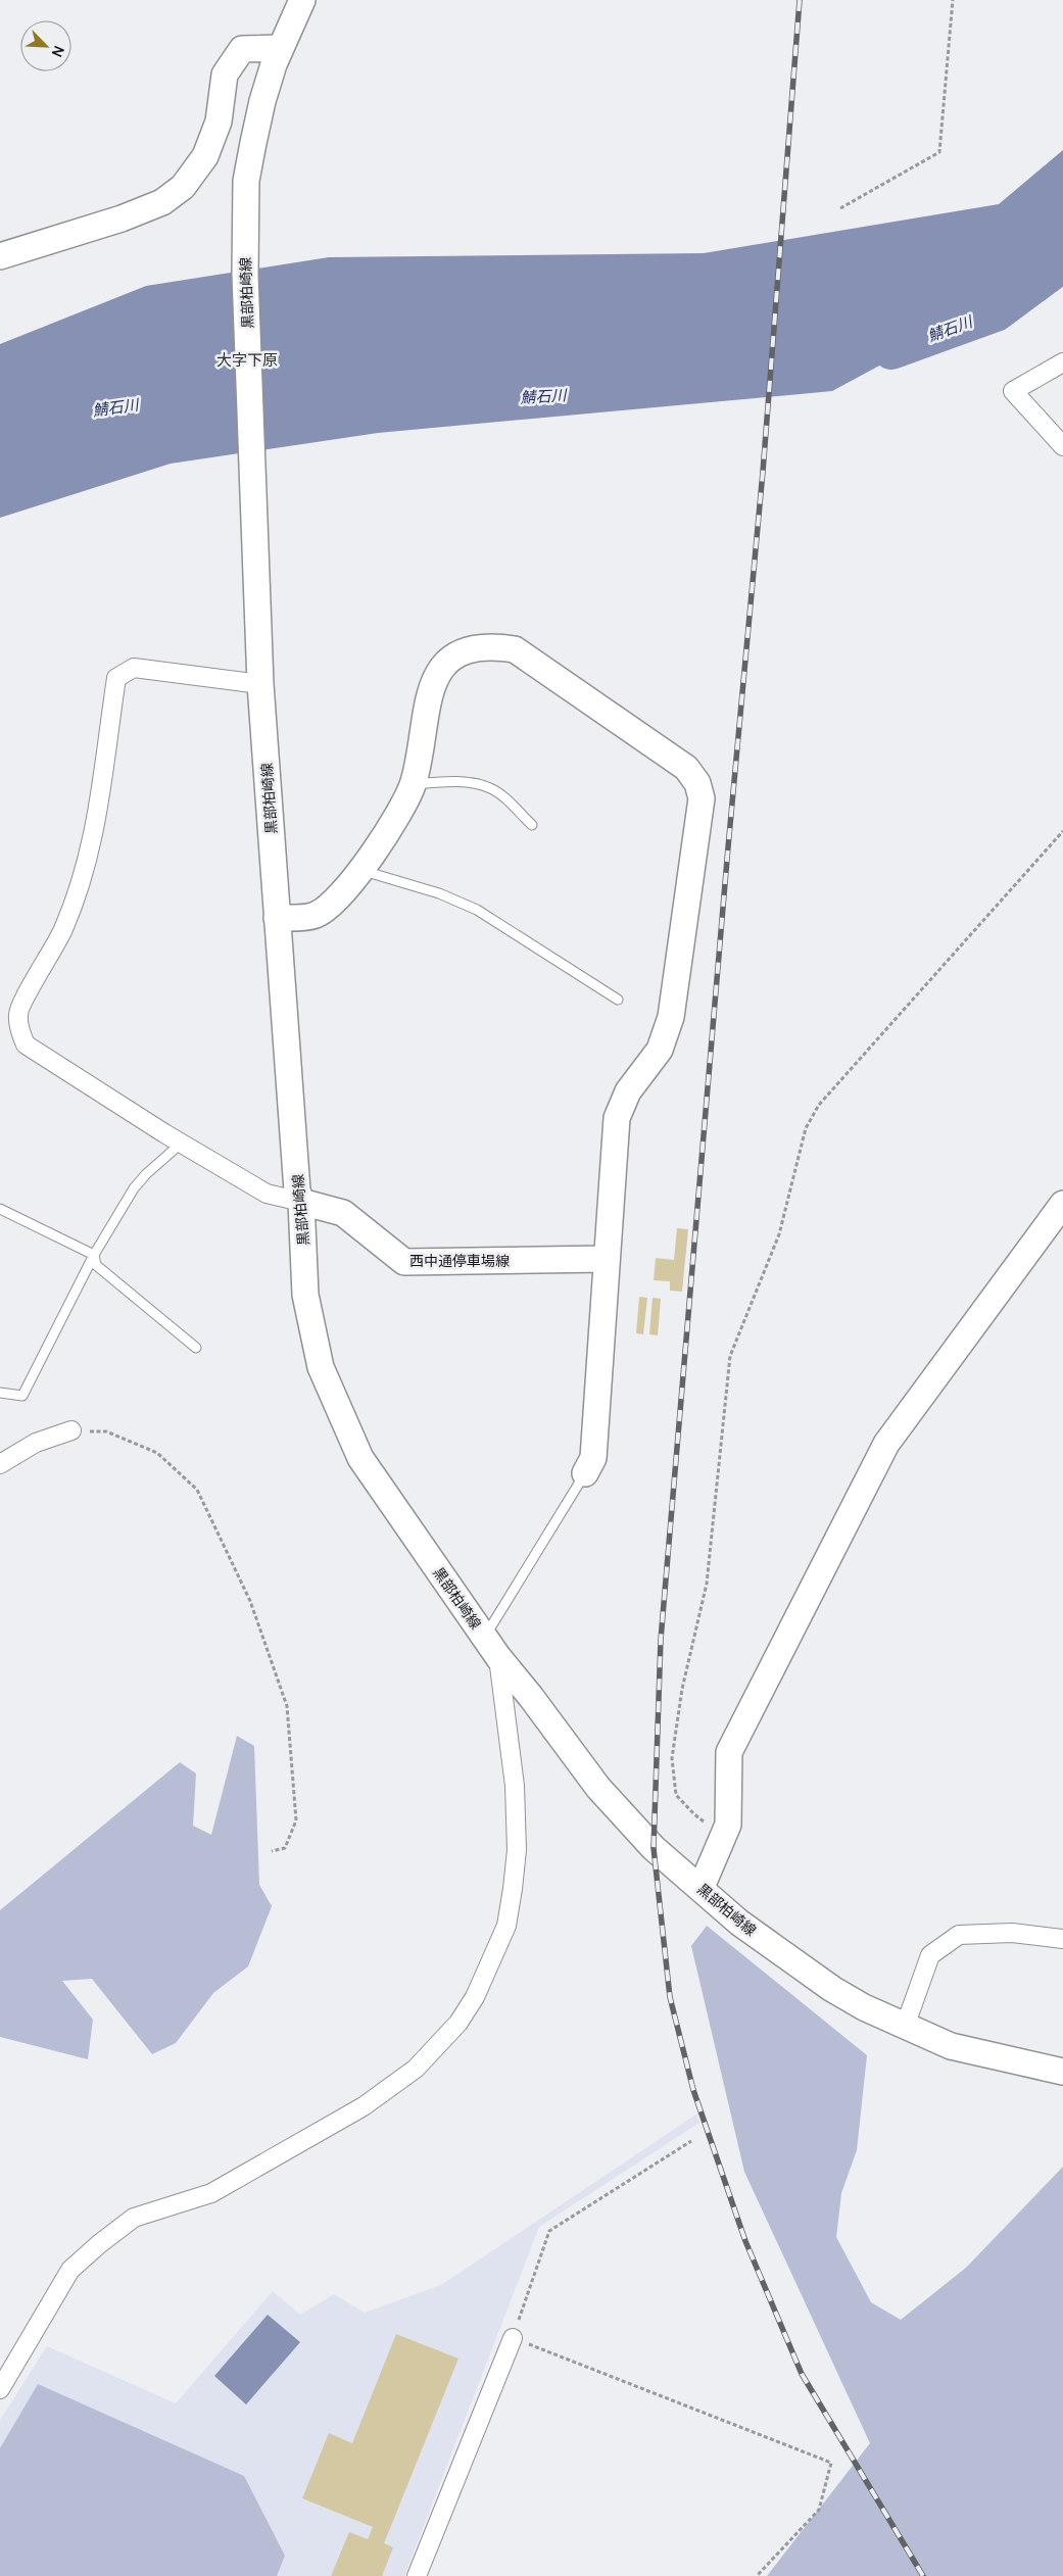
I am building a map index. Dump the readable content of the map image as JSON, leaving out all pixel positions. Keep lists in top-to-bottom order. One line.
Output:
{"streets":{"main road":["黒部柏崎線","西中通停車場線"]},"crossings":[["黒部柏崎線","西中通停車場線"]],"districts":["大字下原"],"water":["鯖石川"],"north":"bottom right"}
